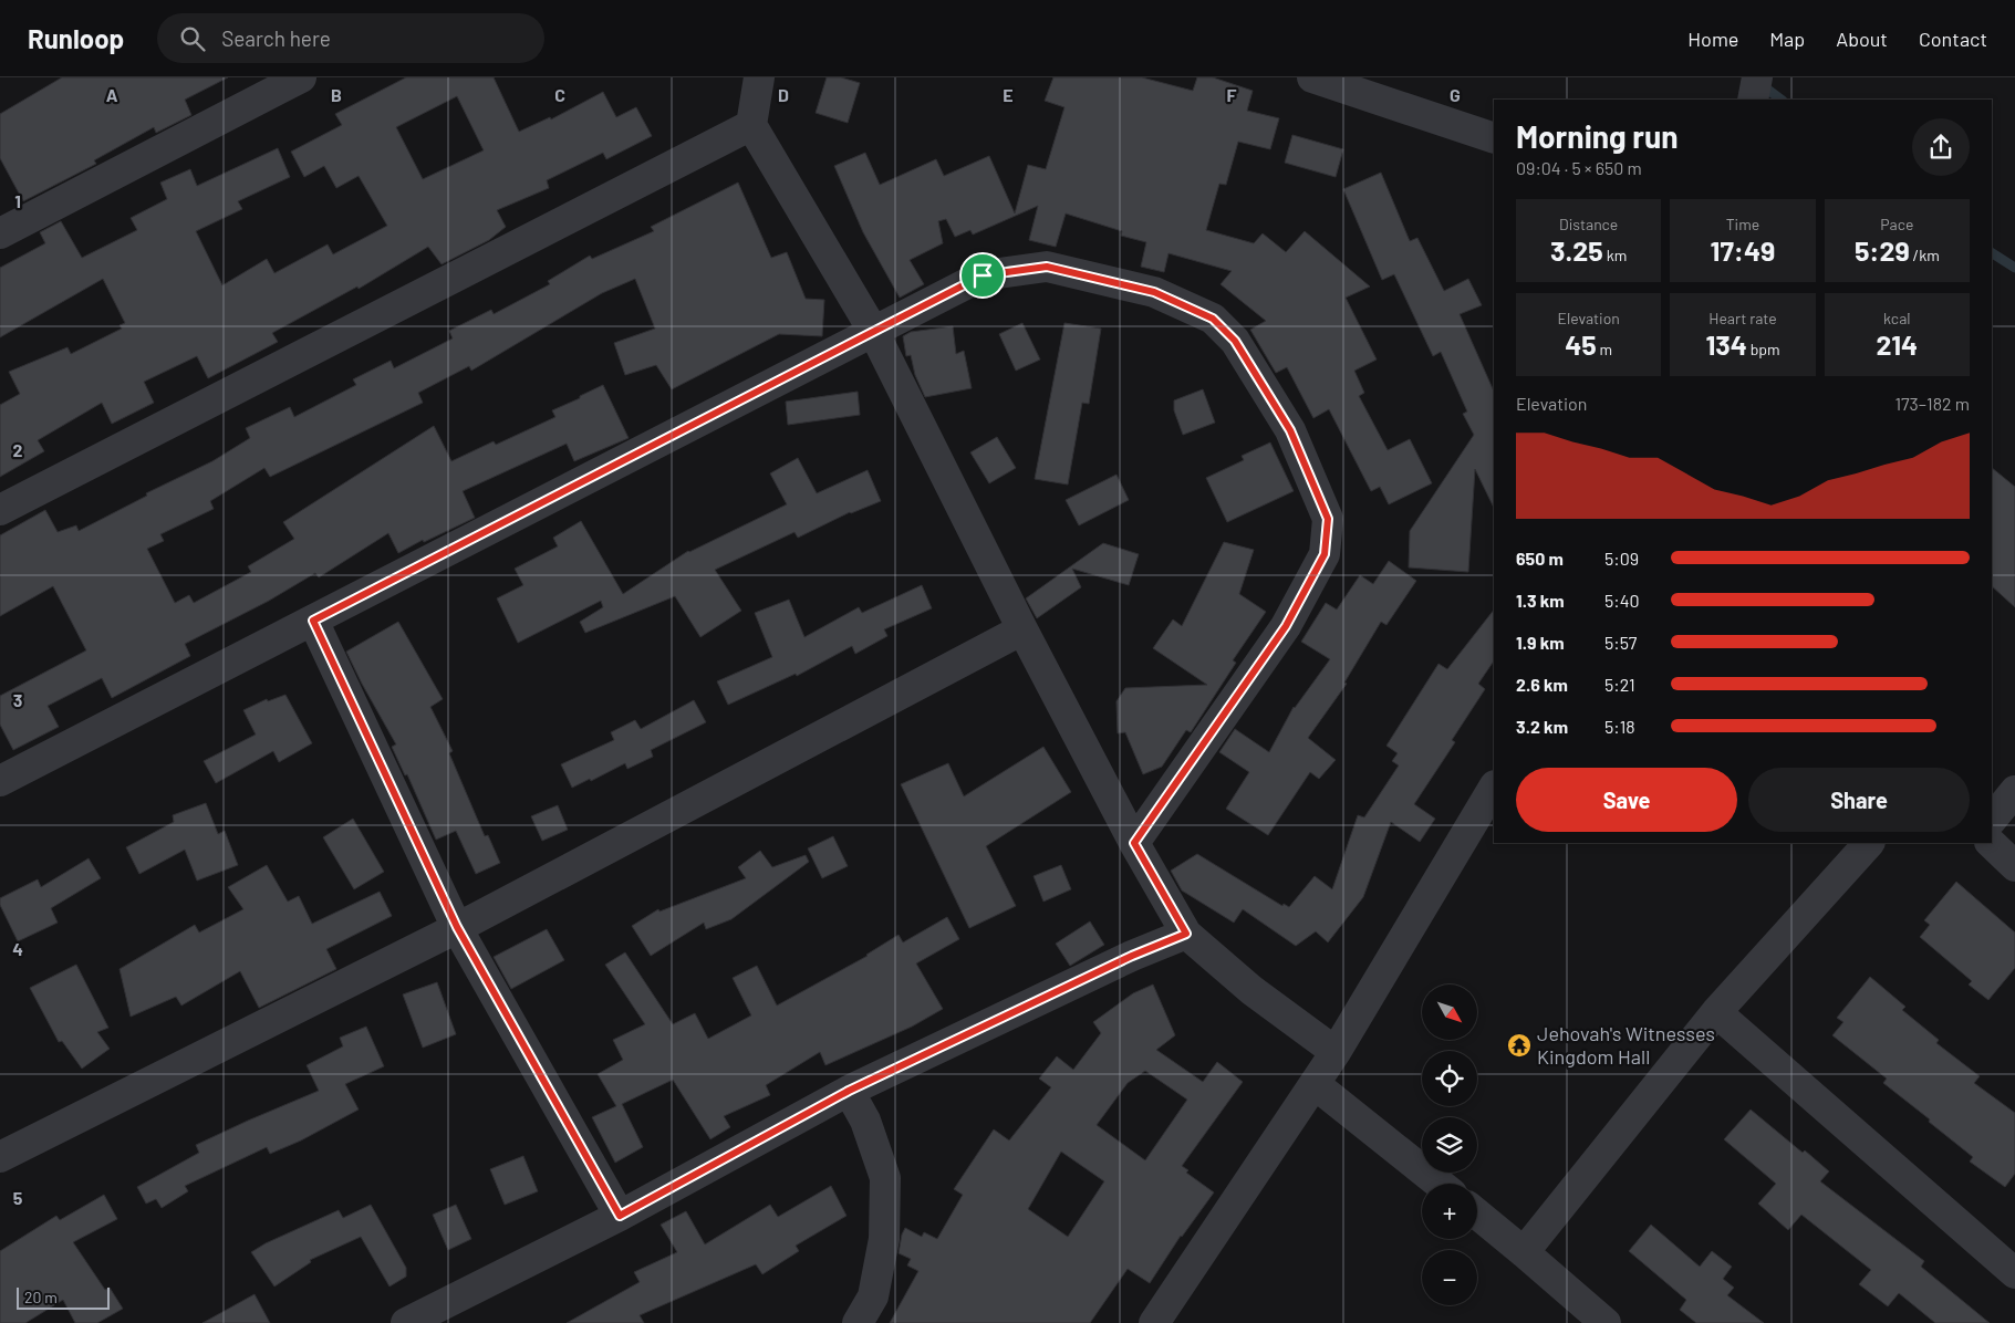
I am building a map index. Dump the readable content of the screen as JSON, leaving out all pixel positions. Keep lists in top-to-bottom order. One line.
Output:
{"places":{"temple":["Jehovah's Witnesses Kingdom Hall"]},"scale_bar":"20 m","north":"bottom right","page":{"header":"Runloop","search":"Search here","nav":["Home","Map","About","Contact"],"heading":["Morning run","09:04 · 5 × 650 m"],"stats":[["Distance","3.25 km"],["Time","17:49"],["Pace","5:29 /km"],["Elevation","45 m"],["Heart rate","134 bpm"],["kcal","214"]],"chart":["Elevation","173–182 m"],"list":[{"name":"650 m","note":"5:09"},{"name":"1.3 km","note":"5:40"},{"name":"1.9 km","note":"5:57"},{"name":"2.6 km","note":"5:21"},{"name":"3.2 km","note":"5:18"}],"buttons":["Save","Share"],"map_buttons":["+","−"],"scale":"20 m"},"grid":{"columns":["A","B","C","D","E","F","G"],"rows":["1","2","3","4","5"]}}
